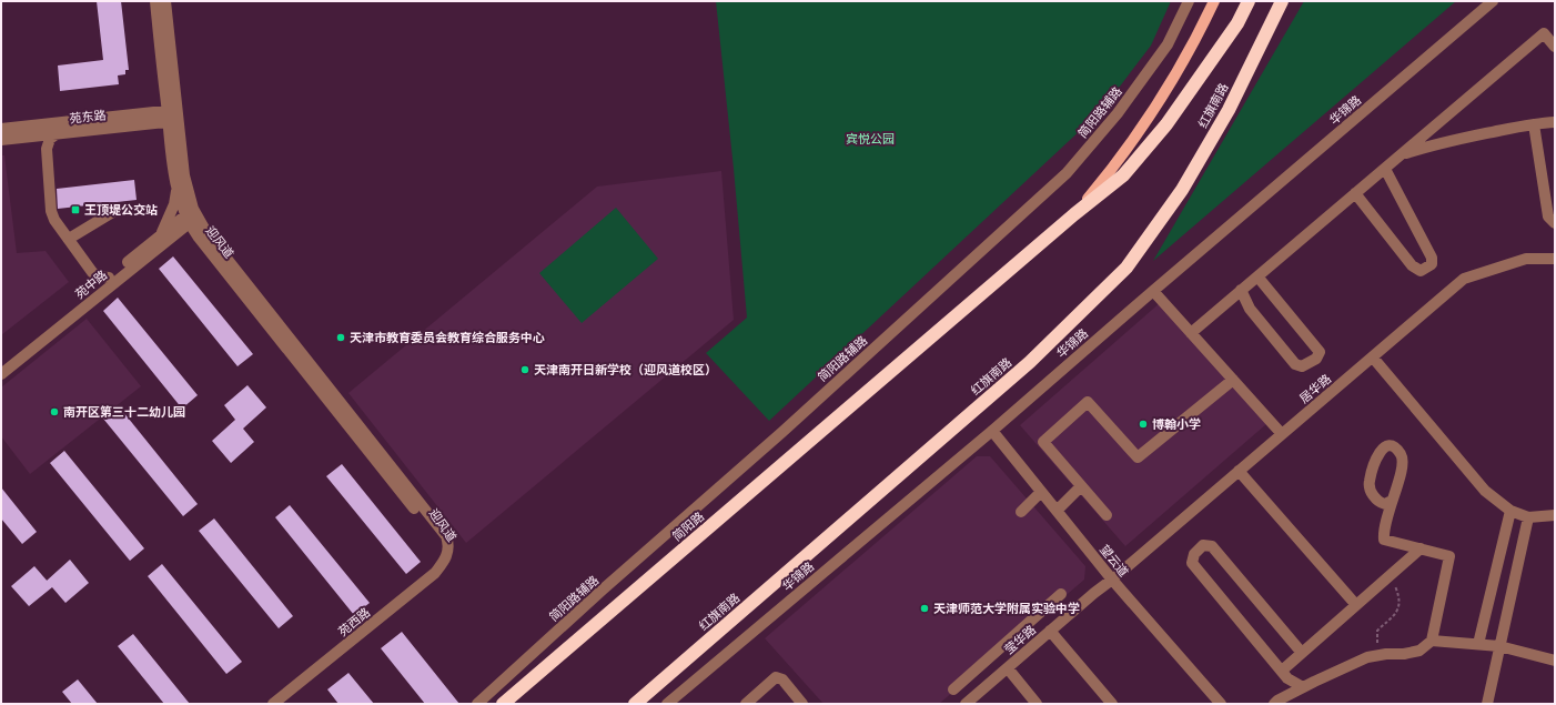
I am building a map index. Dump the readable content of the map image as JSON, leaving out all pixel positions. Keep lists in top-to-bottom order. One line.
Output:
{"streets":{"highway":["红旗南路","简阳路"],"street":["华锦路","简阳路辅路","苑东路","迎风道","苑中路","居华路","望云道","苑西路","莹华路"]},"crossings":[["红旗南路","简阳路"],["华锦路","望云道"],["苑东路","迎风道"],["迎风道","苑中路"],["迎风道","苑西路"],["居华路","望云道"],["居华路","莹华路"],["望云道","莹华路"]],"parks":["宾悦公园"],"places":{"transit":["王顶堤公交站"],"other":["天津市教育委员会教育综合服务中心","天津南开日新学校（迎风道校区）","南开区第三十二幼儿园","博翰小学","天津师范大学附属实验中学"]}}
